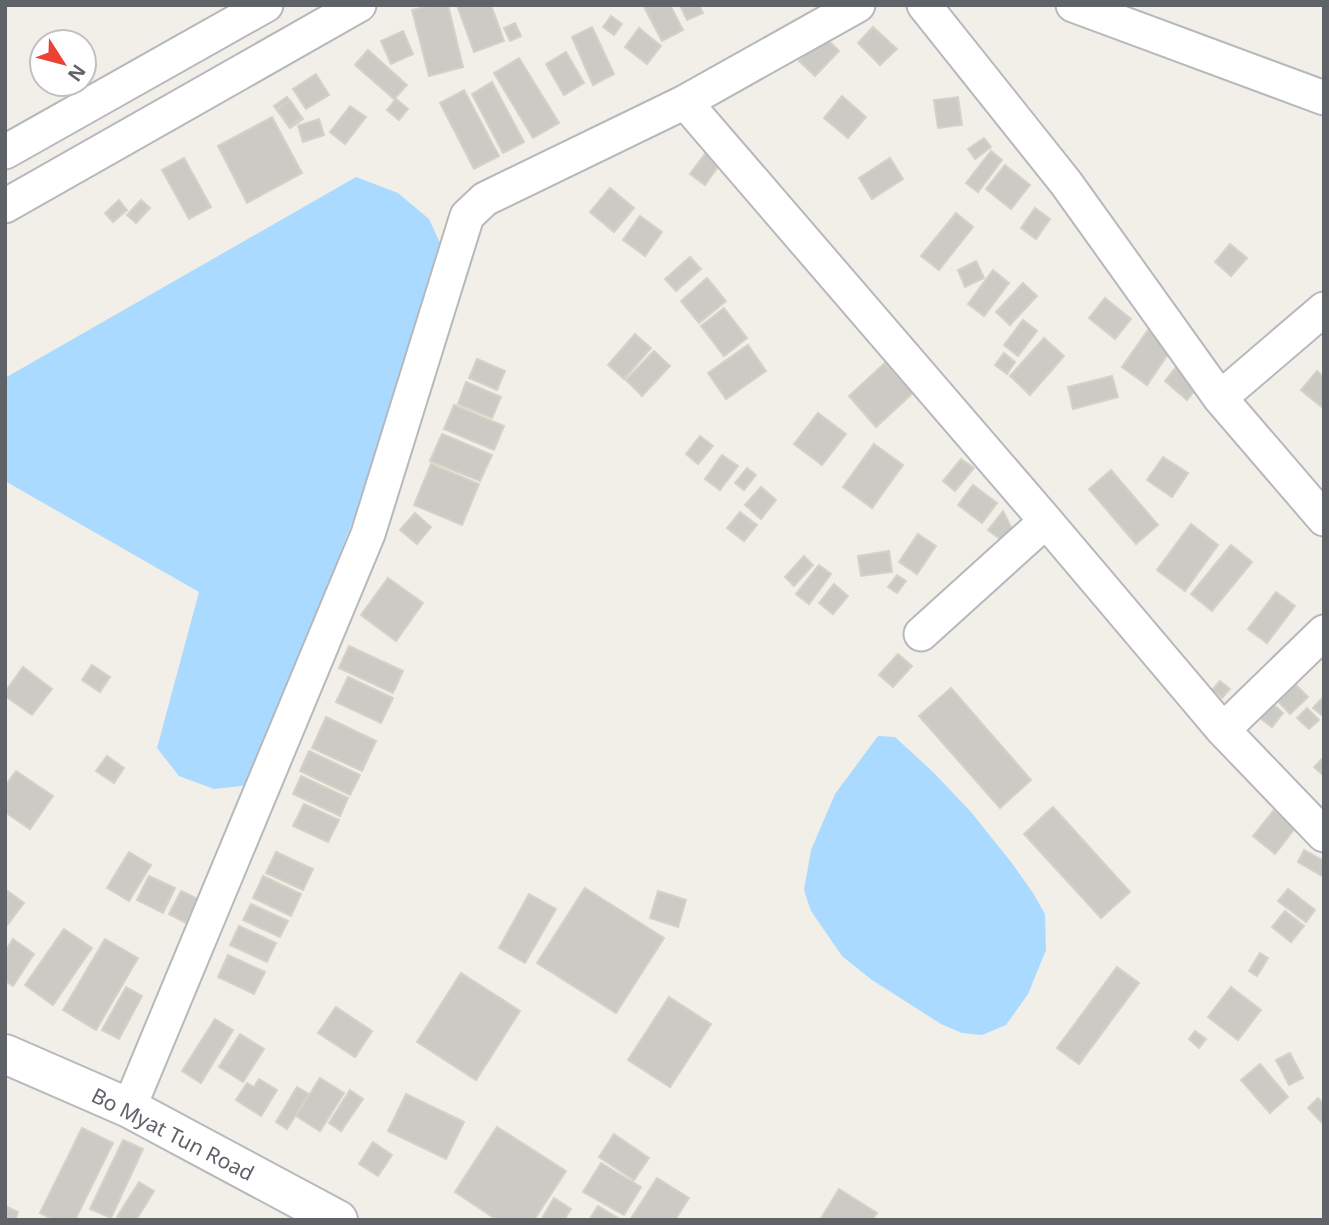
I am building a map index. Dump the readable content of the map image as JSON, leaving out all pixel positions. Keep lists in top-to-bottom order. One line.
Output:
{"streets":{"main road":["Bo Myat Tun Road"]},"north":"bottom right"}
